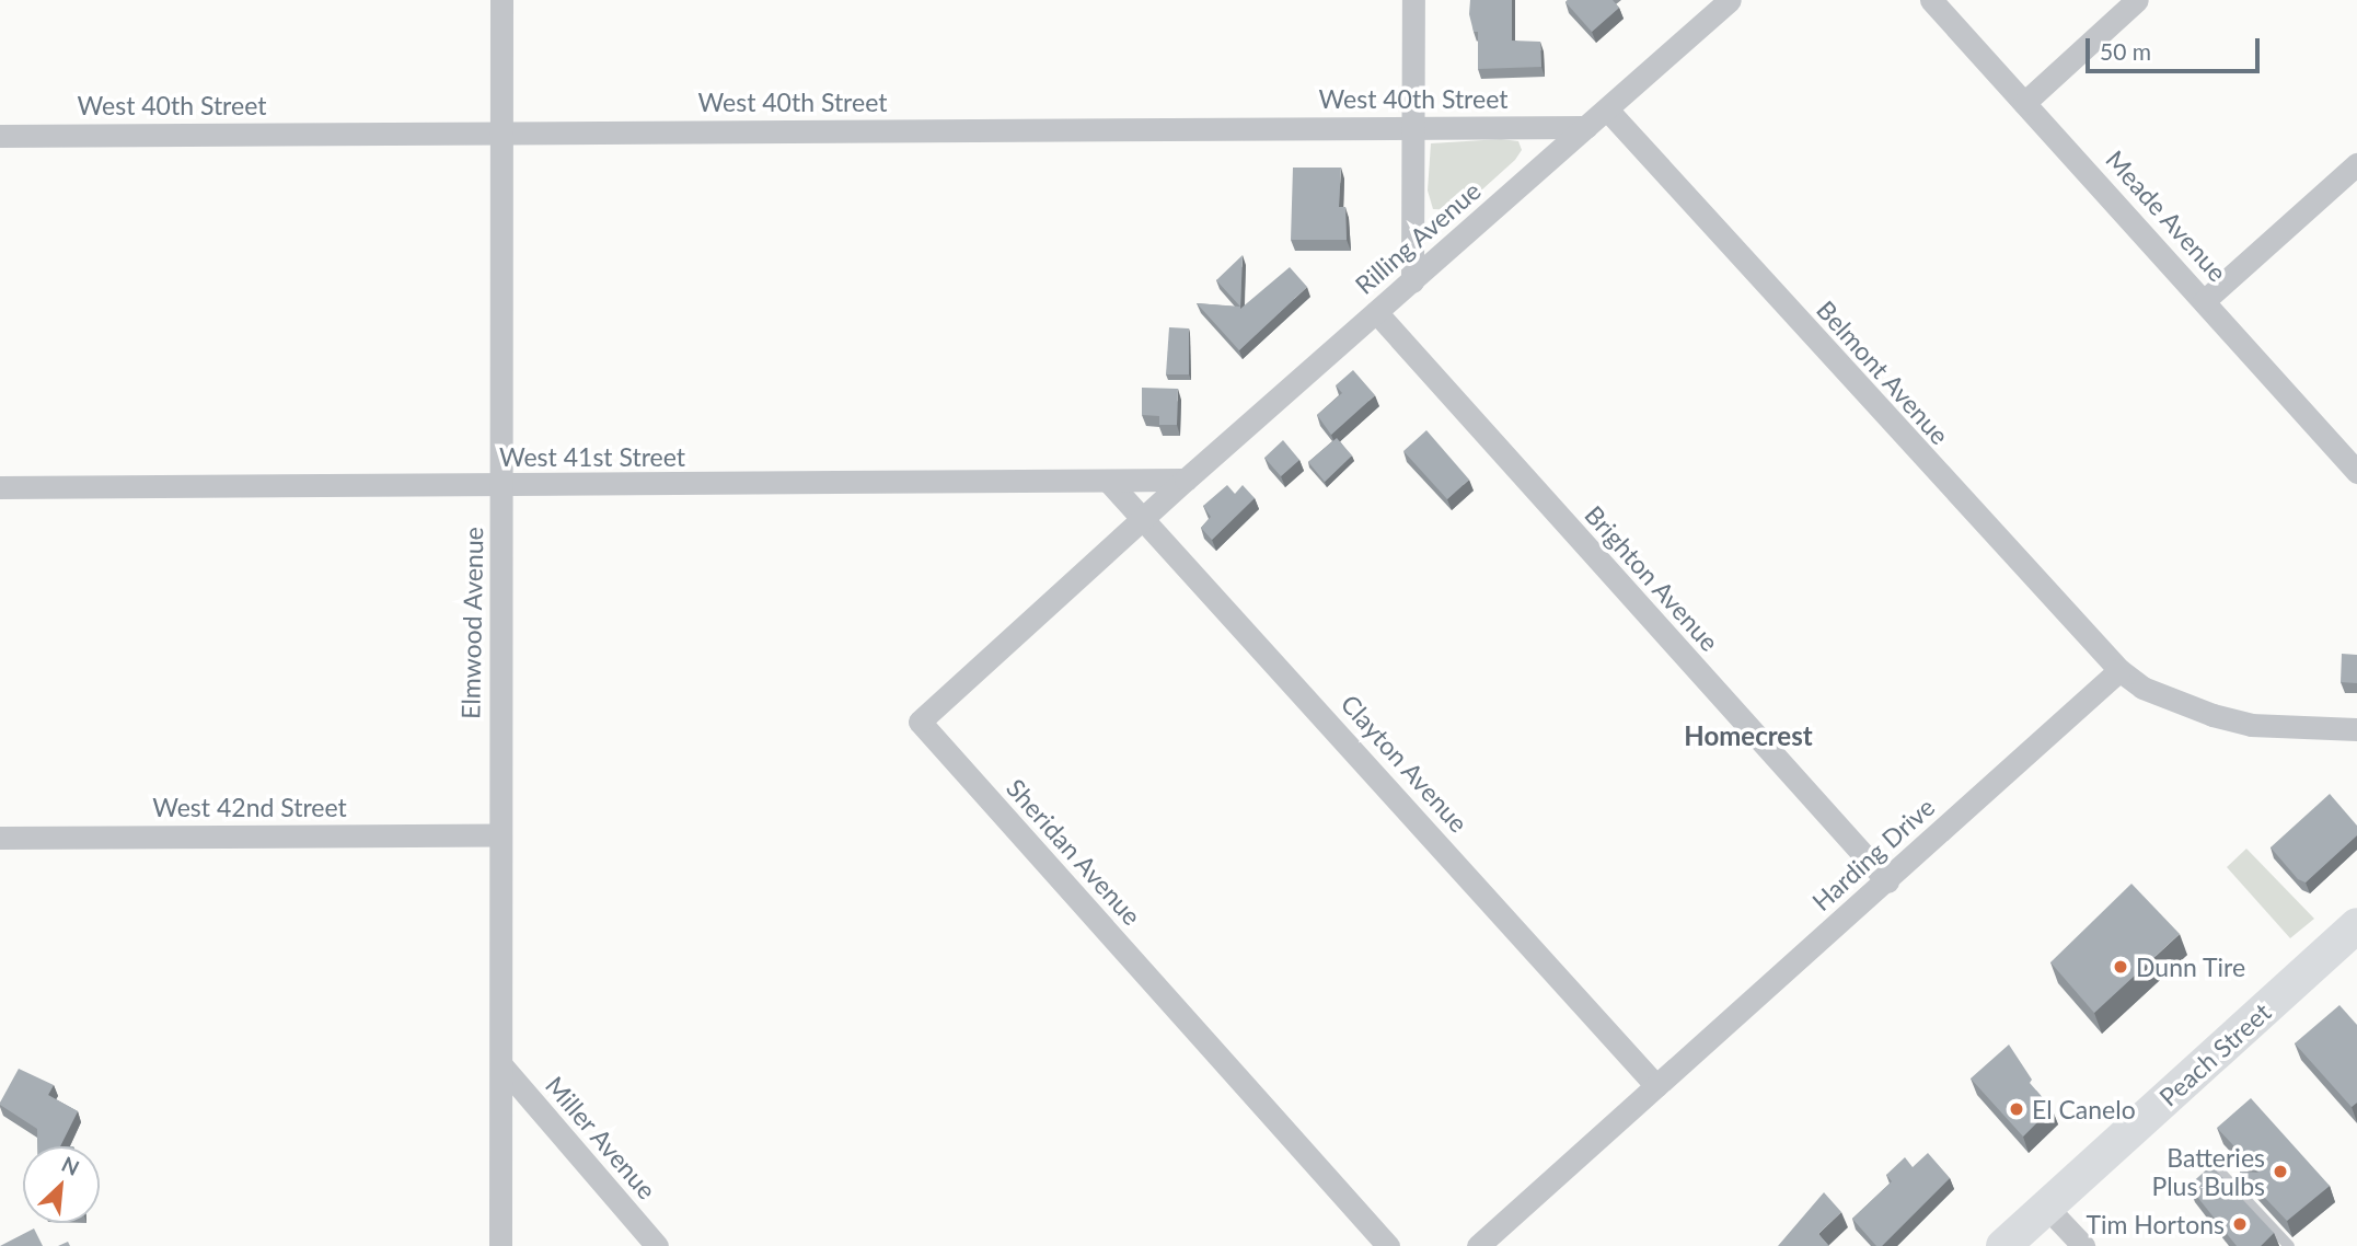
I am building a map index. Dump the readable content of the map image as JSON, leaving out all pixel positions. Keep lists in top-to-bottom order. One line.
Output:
{"streets":{"main road":["Peach Street"],"street":["West 40th Street","Meade Avenue","Rilling Avenue","Belmont Avenue","West 41st Street","Brighton Avenue","Elmwood Avenue","Clayton Avenue","West 42nd Street","Sheridan Avenue","Harding Drive","Miller Avenue"]},"crossings":[["West 40th Street","Rilling Avenue"],["West 40th Street","Elmwood Avenue"],["Rilling Avenue","Belmont Avenue"],["Rilling Avenue","West 41st Street"],["Rilling Avenue","Brighton Avenue"],["Rilling Avenue","Clayton Avenue"],["Rilling Avenue","Sheridan Avenue"],["Belmont Avenue","Harding Drive"],["West 41st Street","Elmwood Avenue"],["West 41st Street","Clayton Avenue"],["Brighton Avenue","Harding Drive"],["Elmwood Avenue","West 42nd Street"],["Elmwood Avenue","Miller Avenue"],["Clayton Avenue","Sheridan Avenue"],["Clayton Avenue","Harding Drive"]],"districts":["Homecrest"],"places":["Dunn Tire","El Canelo","Batteries Plus Bulbs","Tim Hortons"],"scale_bar":"50 m","north":"top right"}
